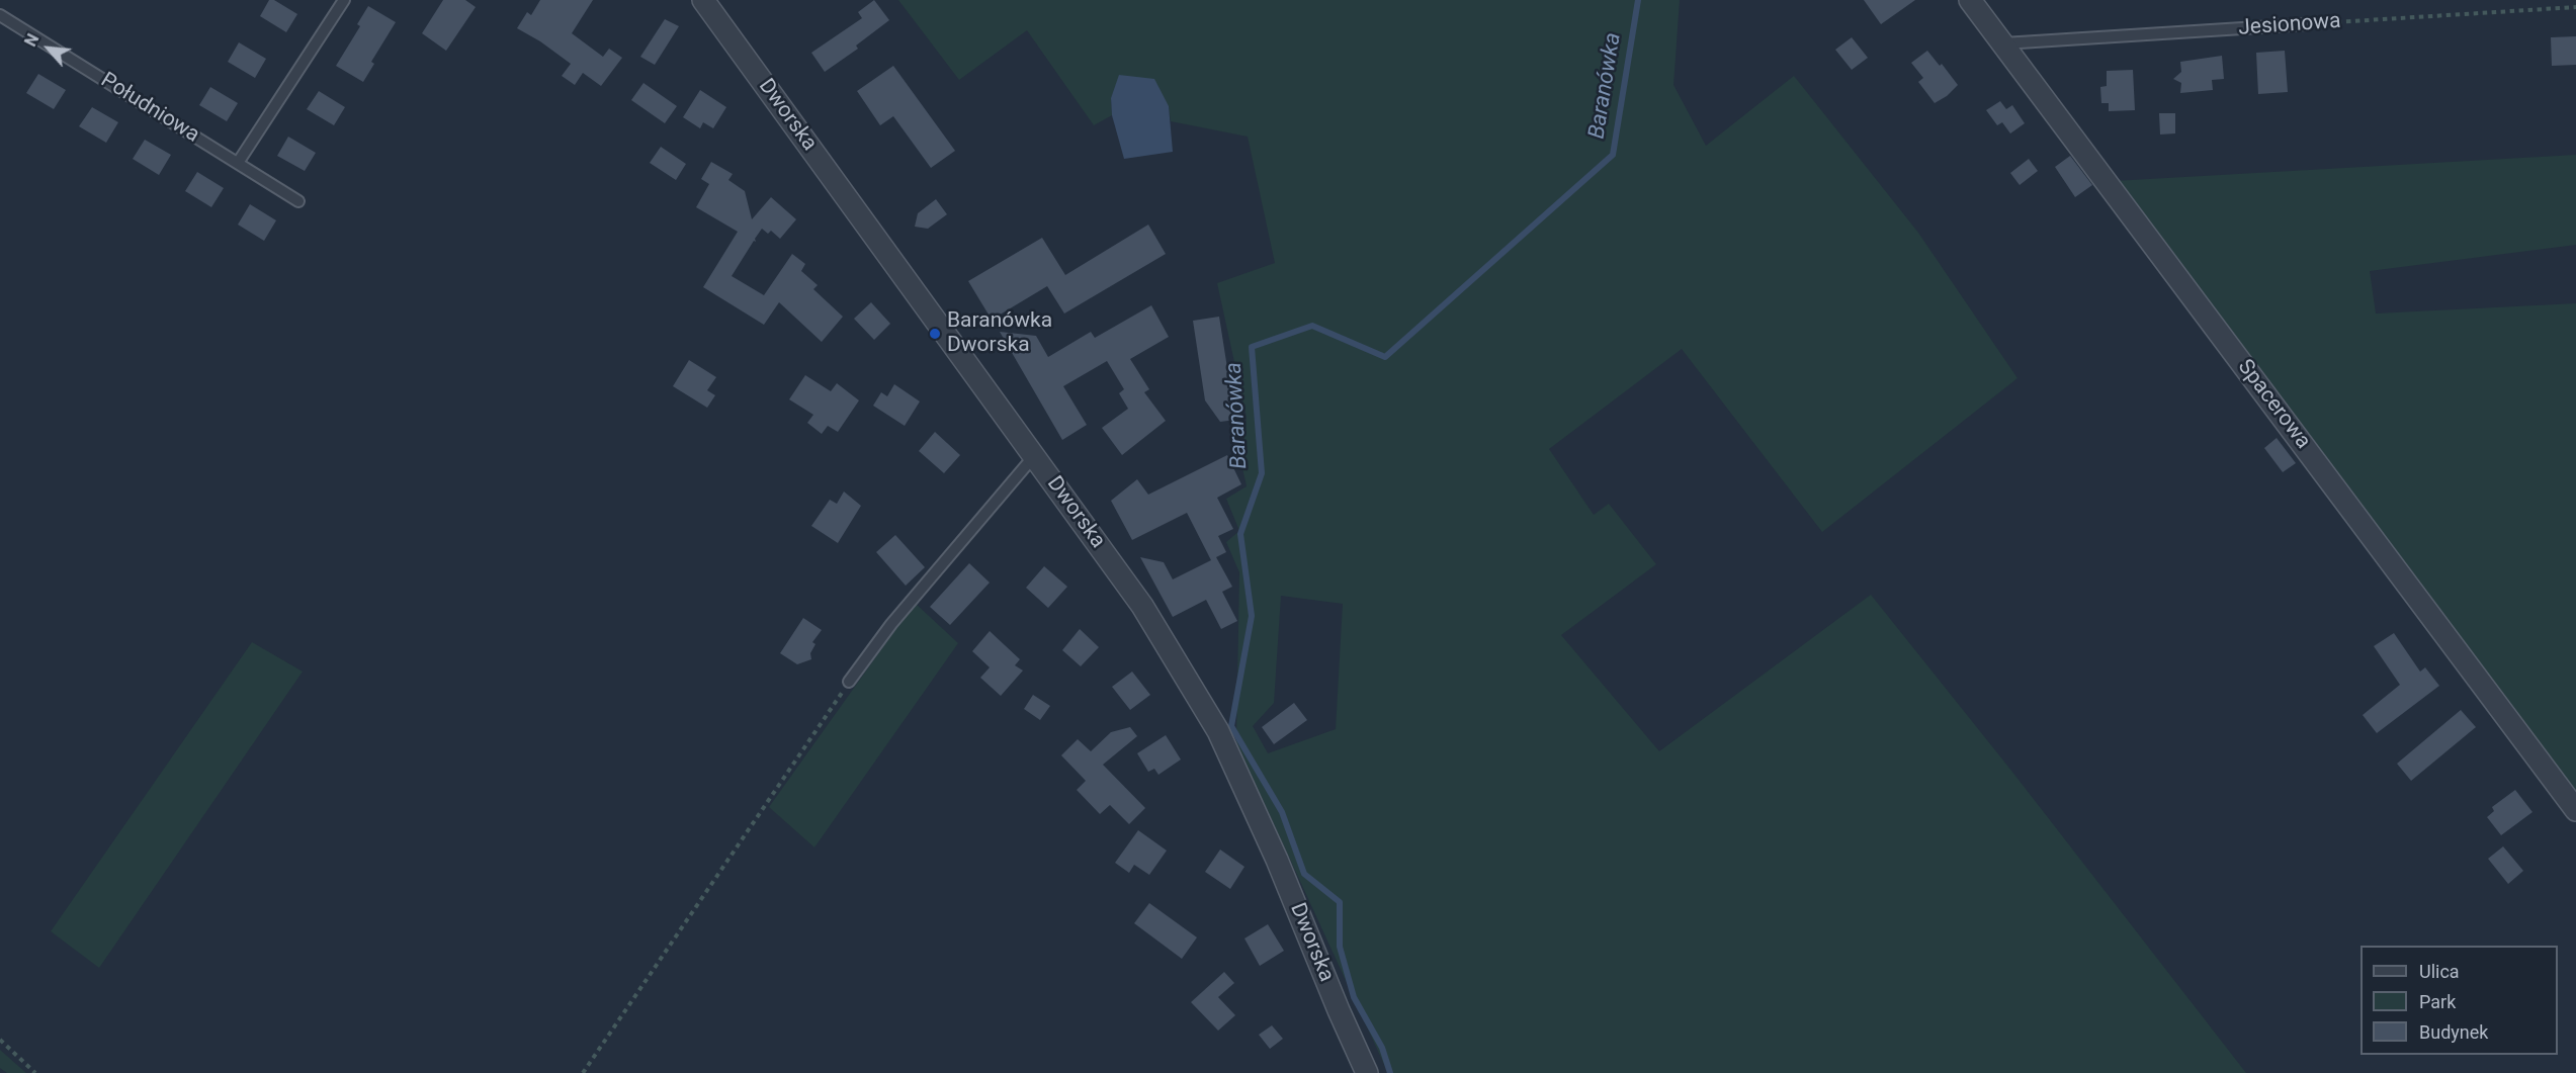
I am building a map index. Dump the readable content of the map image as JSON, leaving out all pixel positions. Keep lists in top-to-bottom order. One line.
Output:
{"streets":{"street":["Dworska","Spacerowa"],"lane":["Jesionowa","Południowa"]},"crossings":[["Jesionowa","Spacerowa"]],"water":["Baranówka"],"places":["Baranówka Dworska"],"legend":["Ulica","Park","Budynek"],"north":"top left"}
